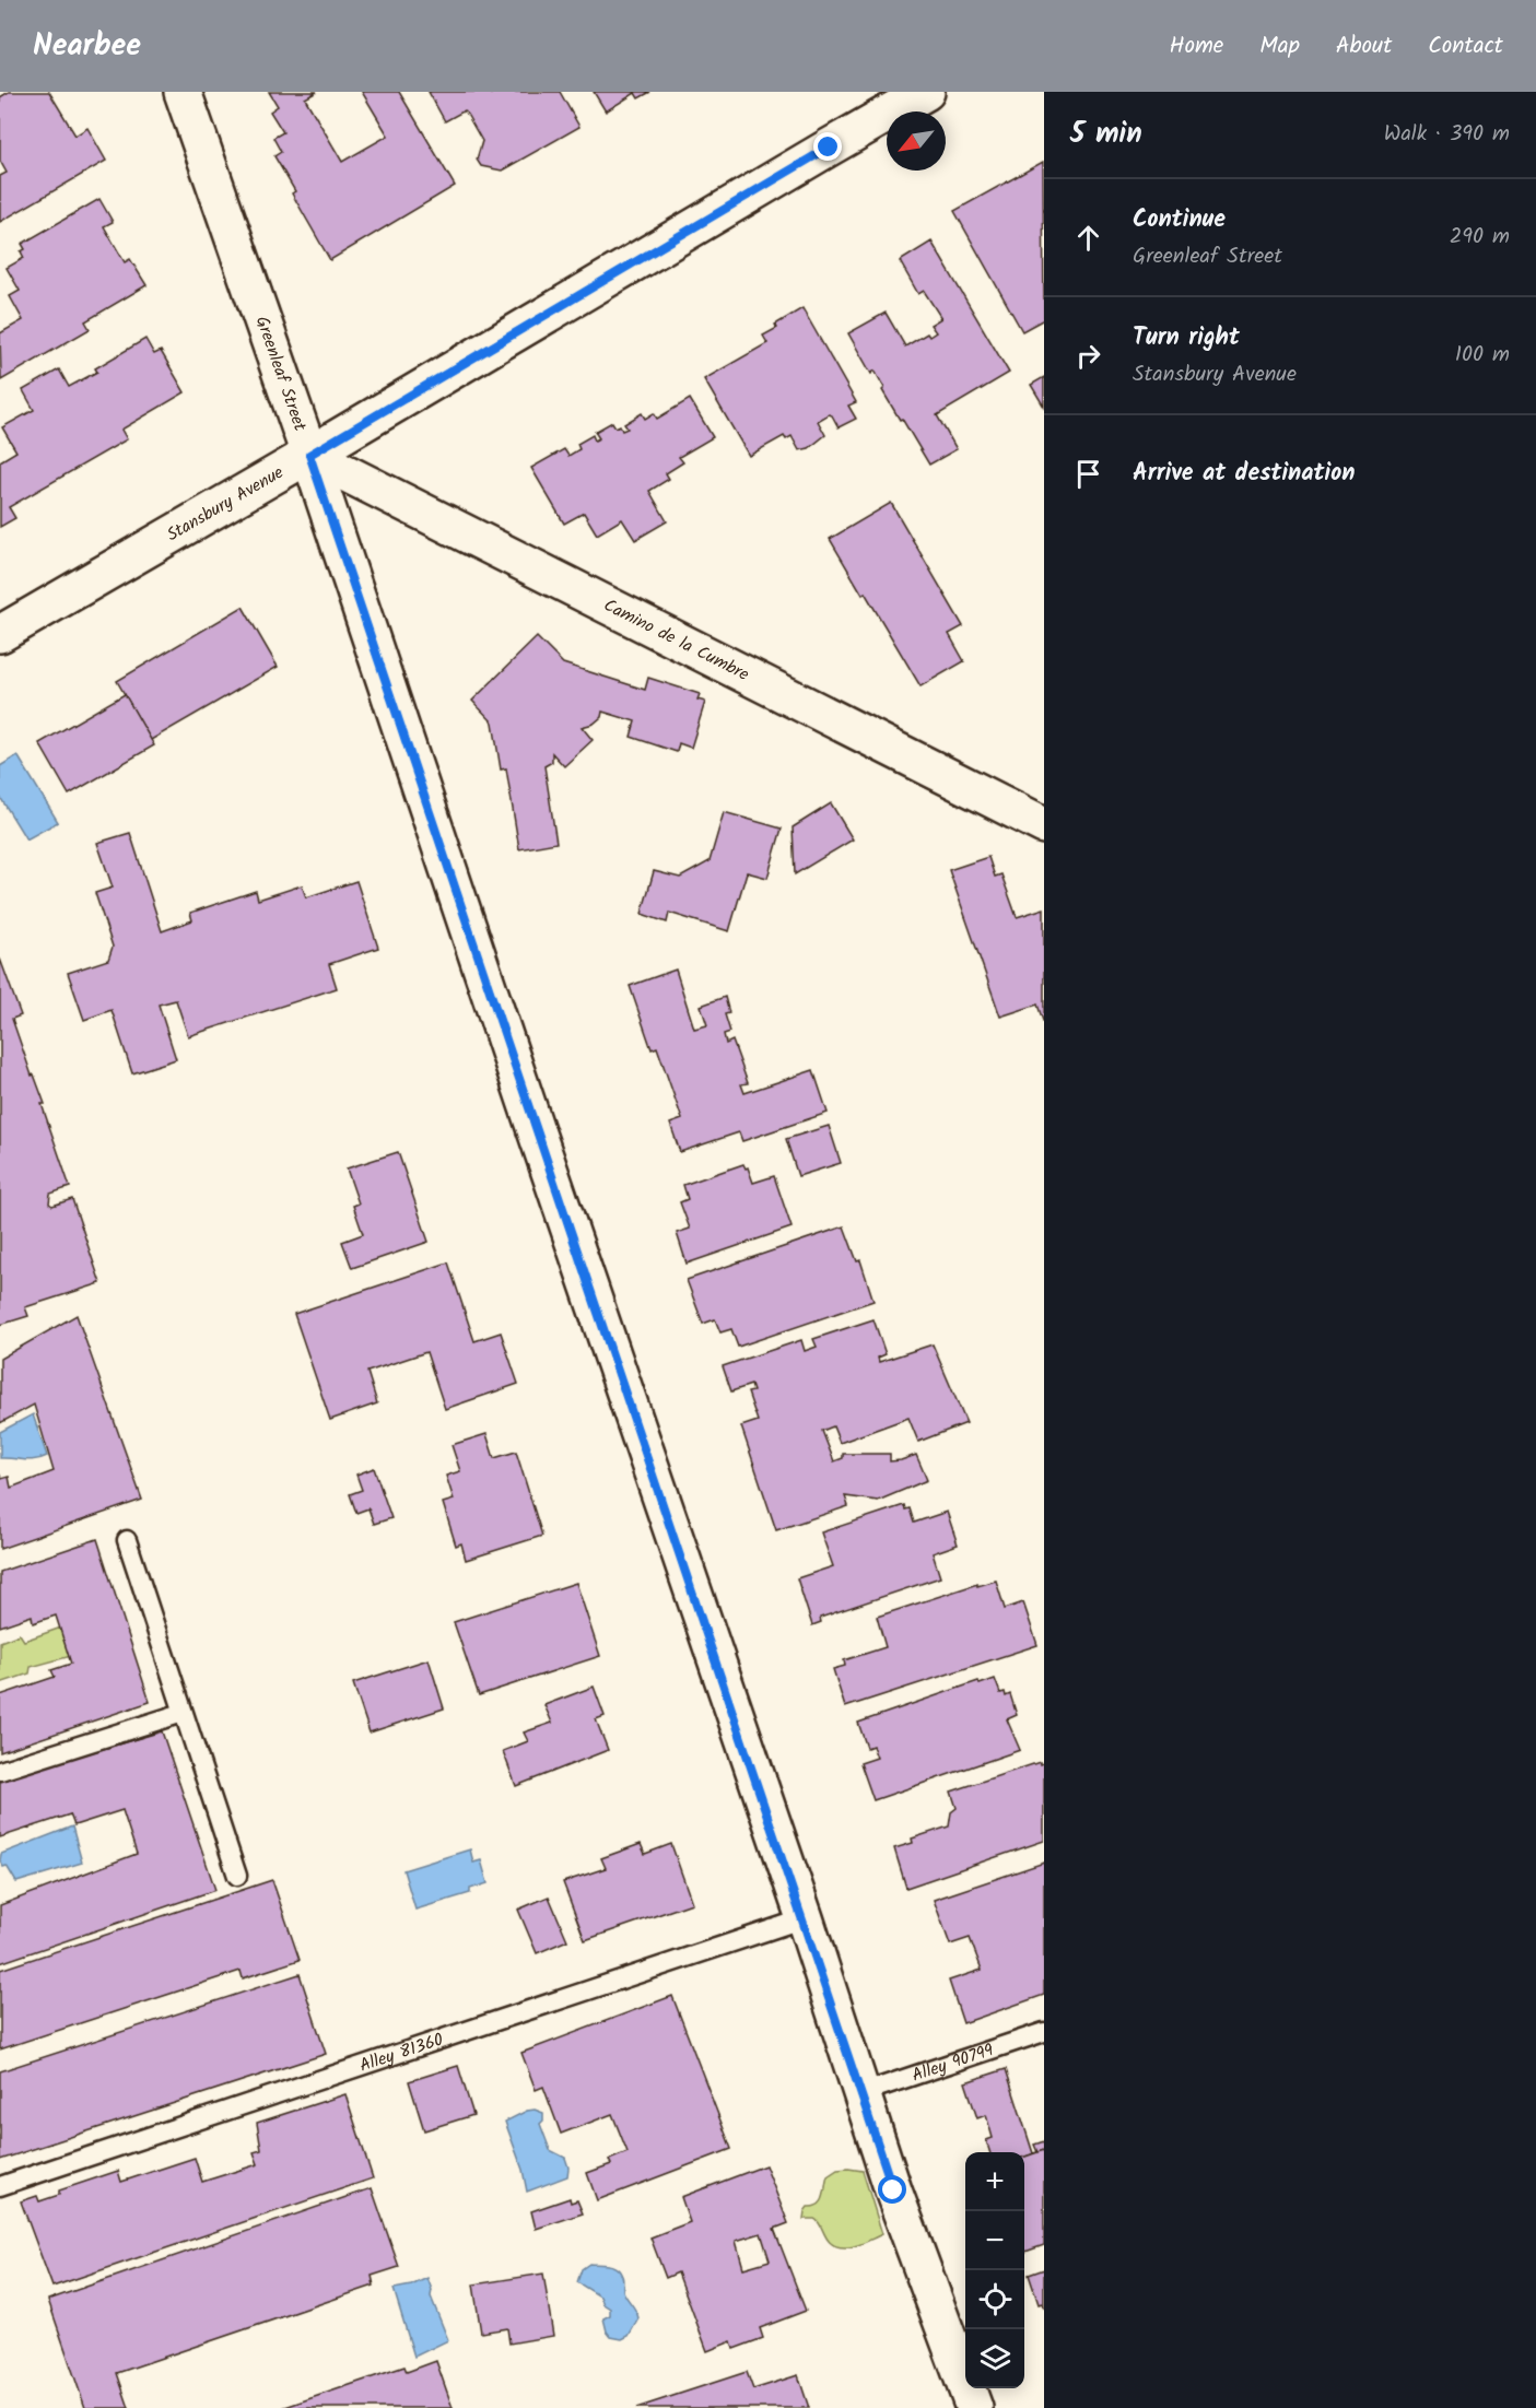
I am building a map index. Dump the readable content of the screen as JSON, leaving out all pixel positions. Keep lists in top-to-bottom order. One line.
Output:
{"streets":{"street":["Greenleaf Street","Stansbury Avenue","Camino de la Cumbre"],"lane":["Alley 81360","Alley 90799"]},"crossings":[["Greenleaf Street","Stansbury Avenue"],["Greenleaf Street","Camino de la Cumbre"],["Greenleaf Street","Alley 81360"],["Greenleaf Street","Alley 90799"],["Stansbury Avenue","Camino de la Cumbre"]],"north":"bottom left","page":{"header":"Nearbee","nav":["Home","Map","About","Contact"],"heading":["5 min","Walk · 390 m"],"list":[["Continue","Greenleaf Street","290 m"],["Turn right","Stansbury Avenue","100 m"],"Arrive at destination"],"map_buttons":["+","−"]}}
